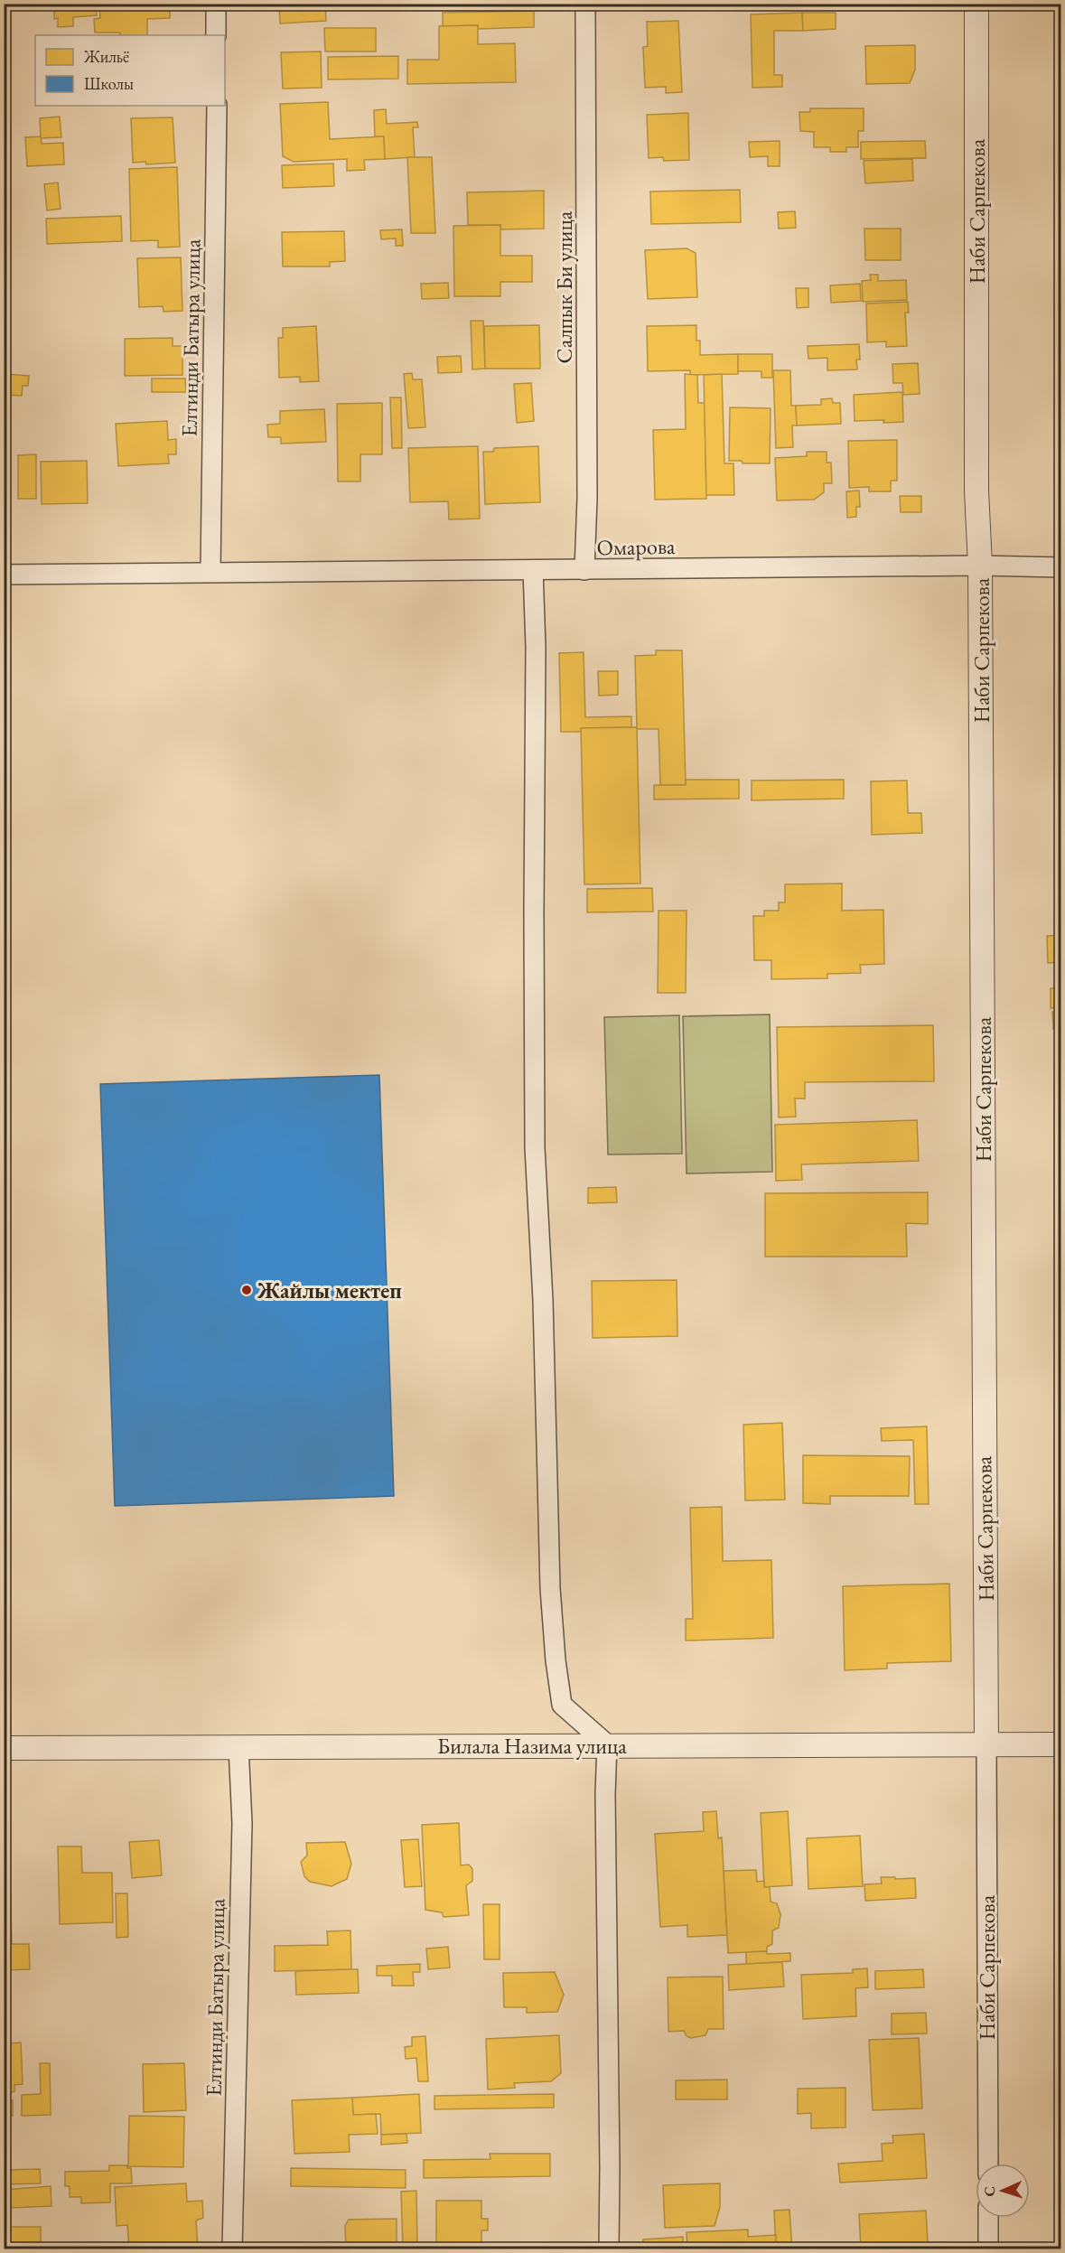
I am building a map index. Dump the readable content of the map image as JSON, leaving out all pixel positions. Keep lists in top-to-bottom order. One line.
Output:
{"streets":{"street":["Наби Сарпекова","Салпык Би улица","Елтинди Батыра улица","Омарова","Билала Назима улица"]},"crossings":[["Наби Сарпекова","Омарова"],["Наби Сарпекова","Билала Назима улица"],["Салпык Би улица","Омарова"],["Елтинди Батыра улица","Омарова"],["Елтинди Батыра улица","Билала Назима улица"]],"places":["Жайлы мектеп"],"legend":["Жильё","Школы"],"north":"left"}
